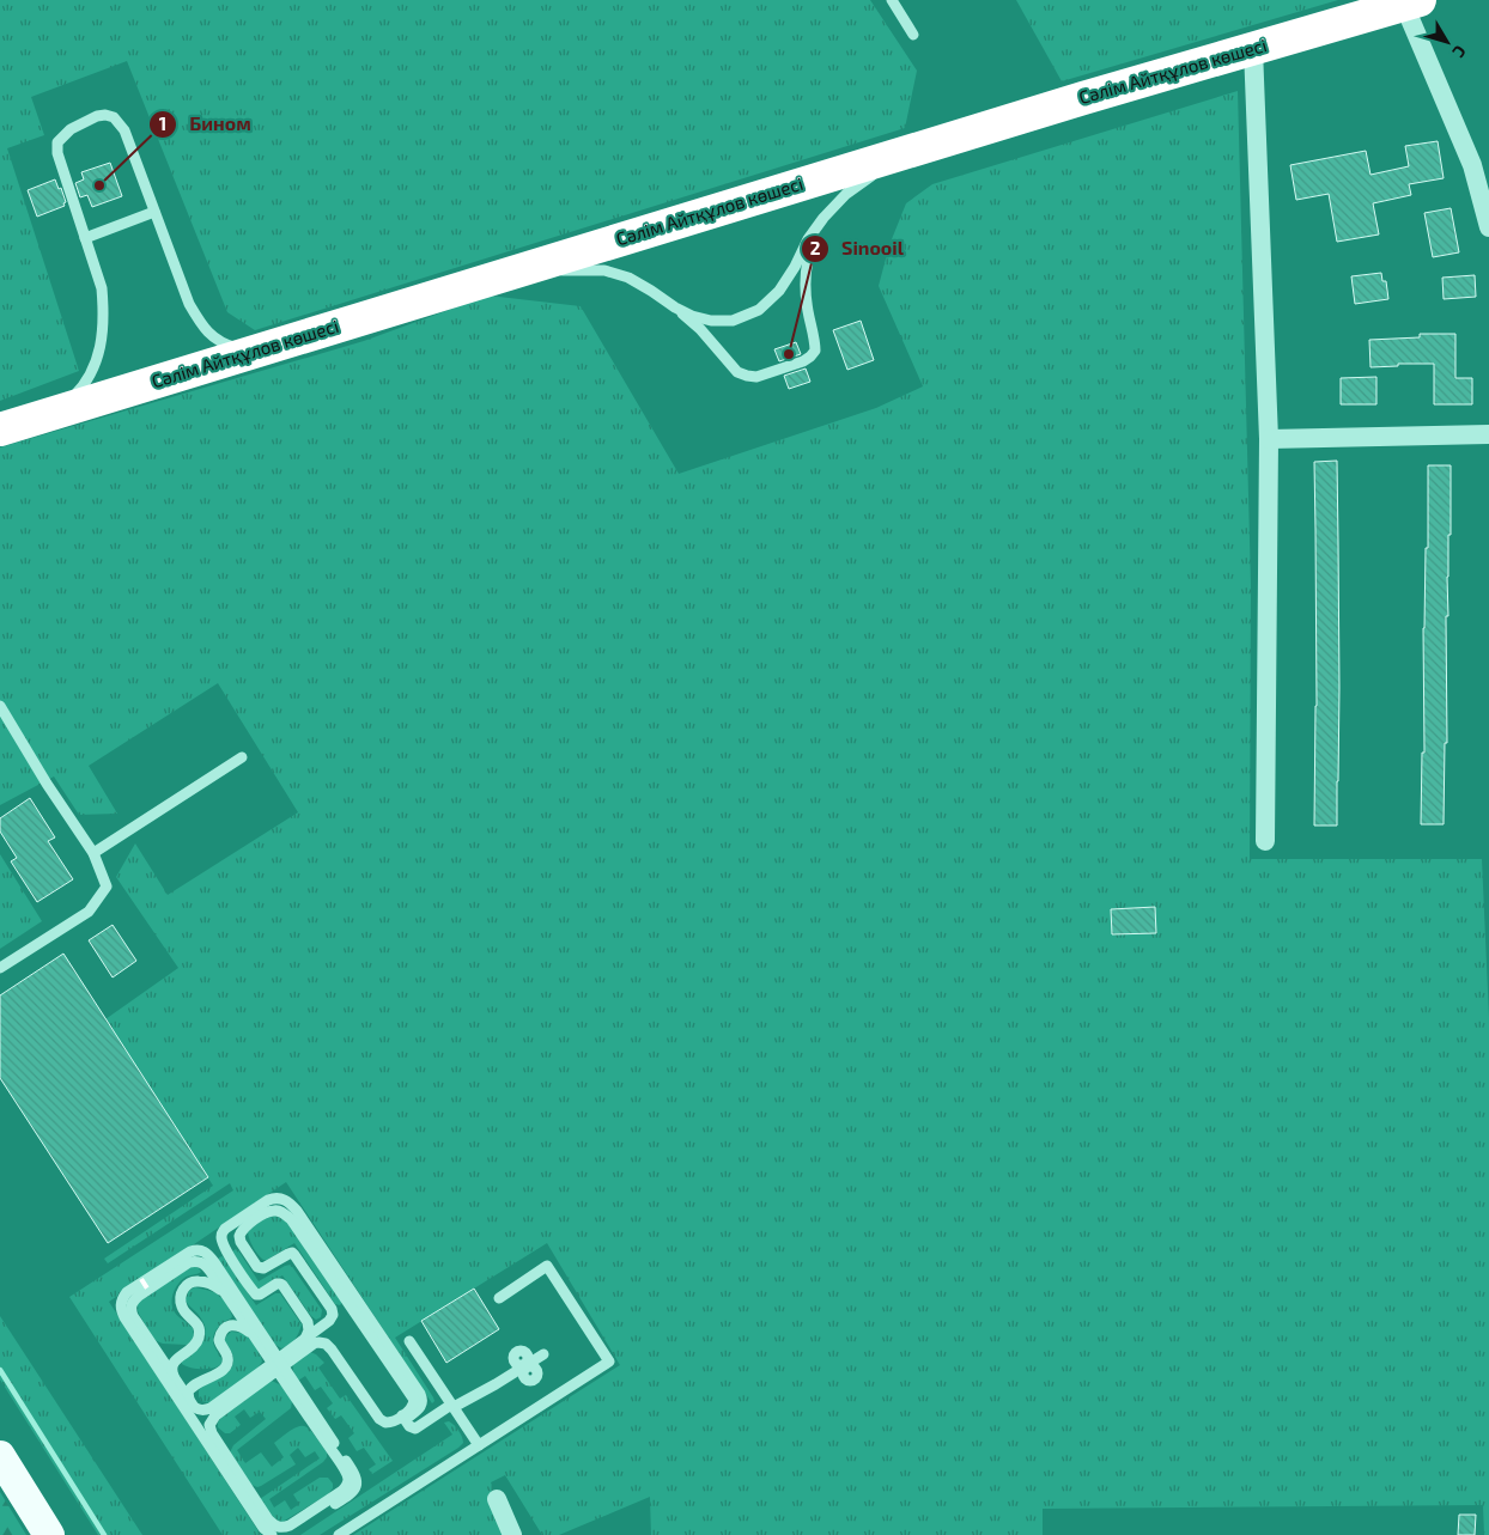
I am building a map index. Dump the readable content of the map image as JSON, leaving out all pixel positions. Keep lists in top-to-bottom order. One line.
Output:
{"streets":{"highway":["Сәлім Айтқұлов көшесі"]},"places":["Бином","Sinooil"],"north":"bottom right"}
